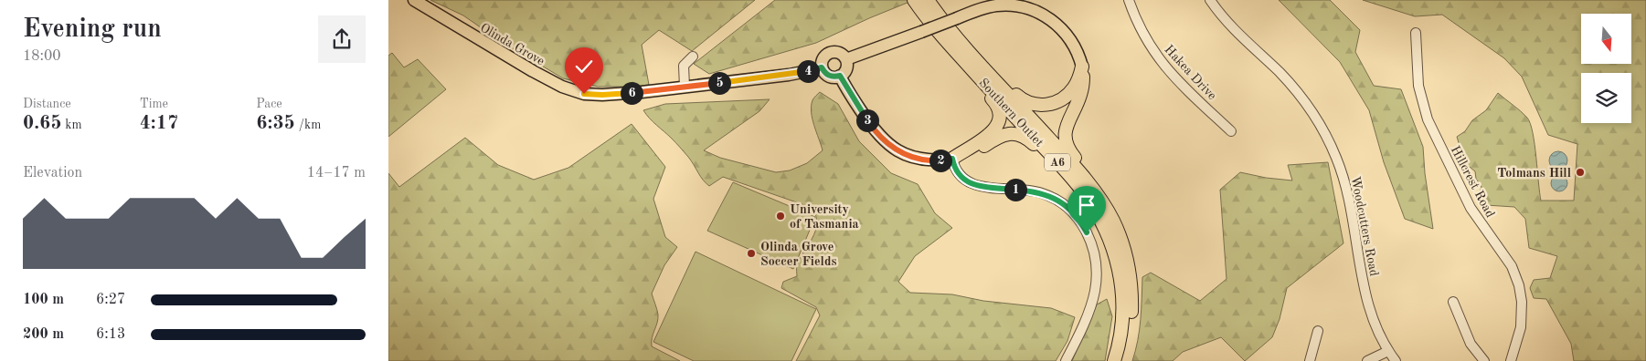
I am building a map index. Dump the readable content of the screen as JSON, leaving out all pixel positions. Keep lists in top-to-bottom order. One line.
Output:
{"streets":{"highway":["Southern Outlet","A6"],"main road":["Olinda Grove"],"street":["Hakea Drive","Hillcrest Road","Woodcutters Road"]},"places":["Tolmans Hill","University of Tasmania","Olinda Grove Soccer Fields"],"north":"bottom","page":{"heading":["Evening run","18:00"],"pins":["4","5","6","3","2","1"],"stats":[["Distance","0.65 km"],["Time","4:17"],["Pace","6:35 /km"]],"chart":["Elevation","14–17 m"],"list":[{"name":"100 m","note":"6:27"},{"name":"200 m","note":"6:13"}]}}
